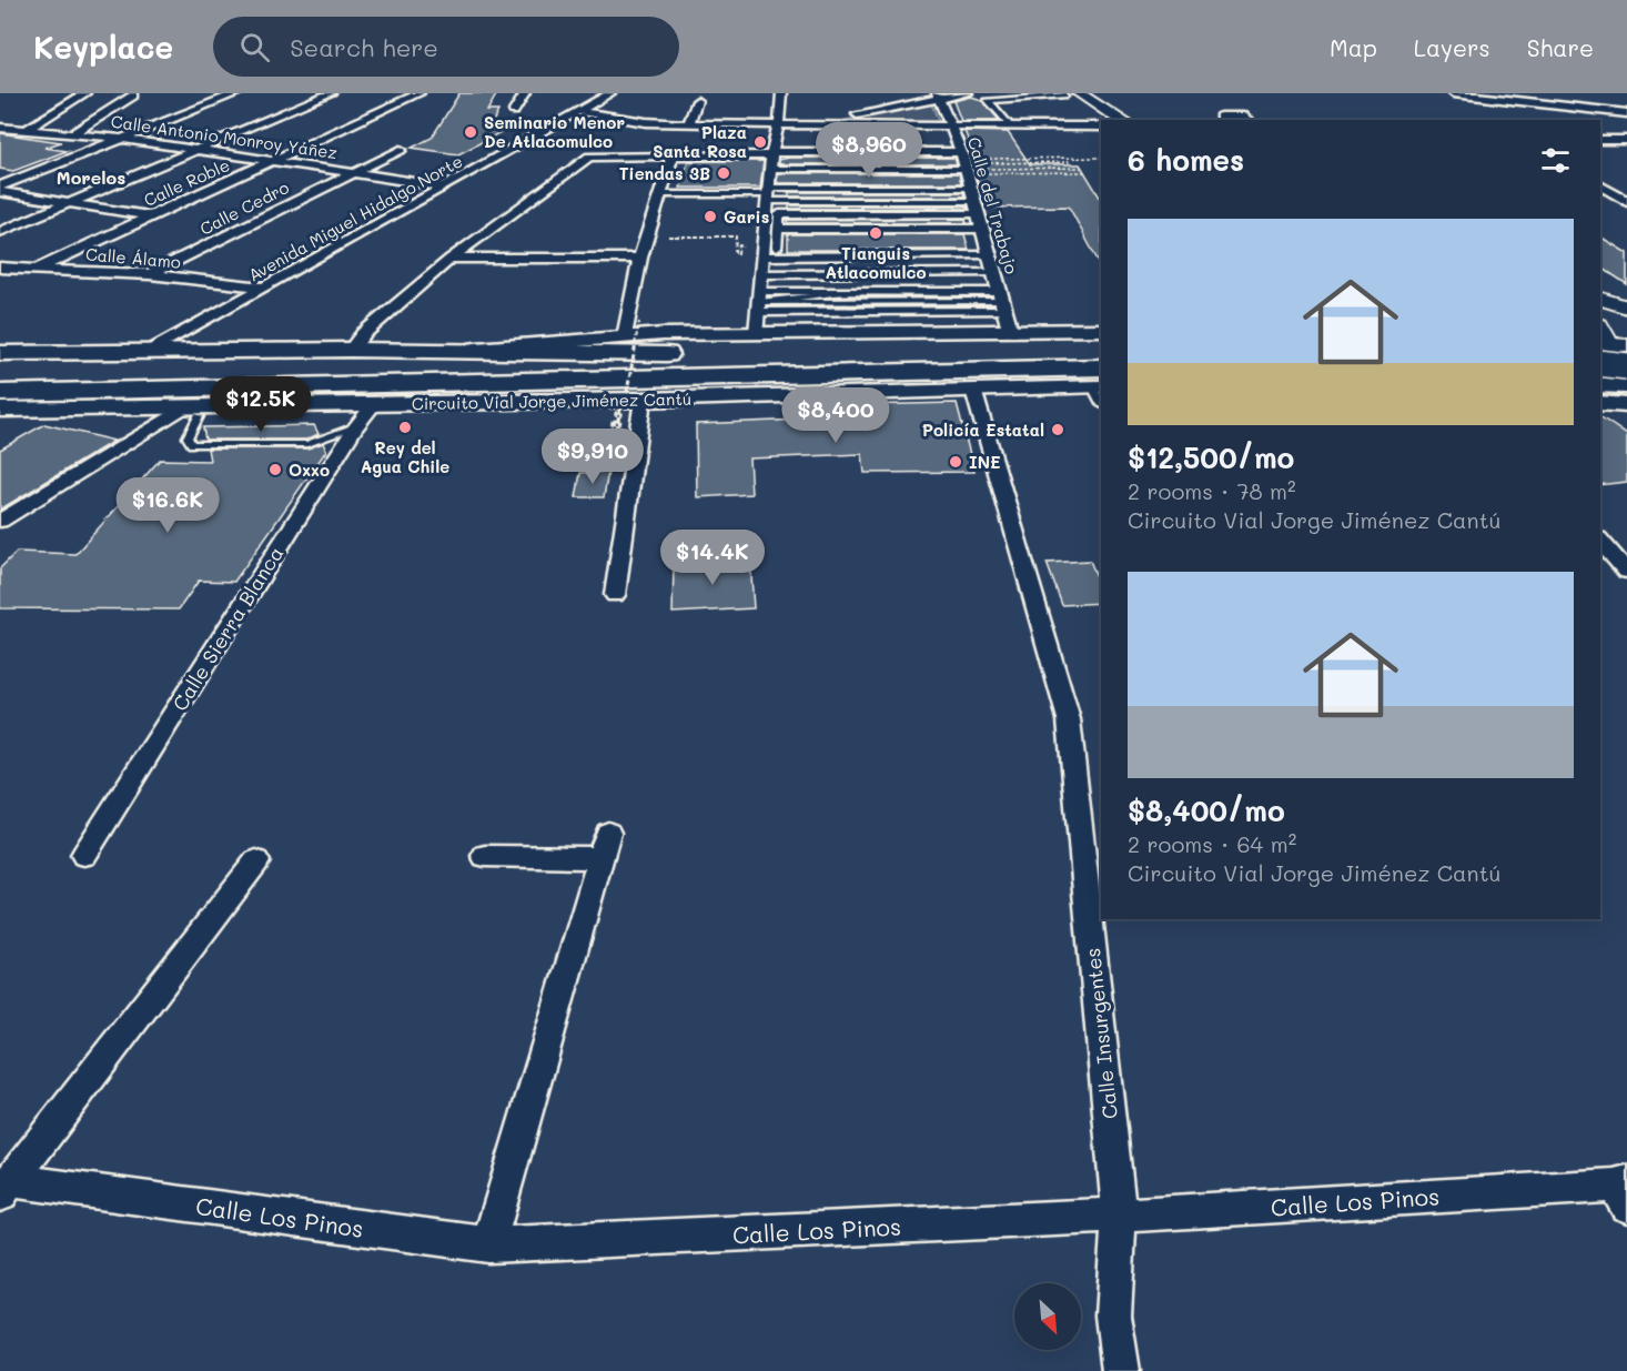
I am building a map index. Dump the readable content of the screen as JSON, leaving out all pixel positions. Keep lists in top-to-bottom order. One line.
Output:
{"streets":{"main road":["Circuito Vial Jorge Jiménez Cantú"],"street":["Calle Antonio Monroy Yáñez","Calle Roble","Calle del Trabajo","Calle Cedro","Avenida Miguel Hidalgo Norte","Calle Álamo","Calle Sierra Blanca","Calle Insurgentes","Calle Los Pinos"]},"crossings":[["Calle Antonio Monroy Yáñez","Calle Roble"],["Calle Antonio Monroy Yáñez","Calle Cedro"],["Calle Antonio Monroy Yáñez","Avenida Miguel Hidalgo Norte"],["Calle Roble","Calle Álamo"],["Calle Cedro","Calle Álamo"],["Avenida Miguel Hidalgo Norte","Calle Álamo"],["Circuito Vial Jorge Jiménez Cantú","Calle Sierra Blanca"],["Circuito Vial Jorge Jiménez Cantú","Calle Insurgentes"],["Calle Insurgentes","Calle Los Pinos"]],"districts":["Morelos"],"places":["Seminario Menor De Atlacomulco","Plaza Santa Rosa","Tiendas 3B","Garis","Tianguis Atlacomulco","Rey del Agua Chile","Policía Estatal","INE","Oxxo"],"north":"bottom right","page":{"header":"Keyplace","search":"Search here","nav":["Map","Layers","Share"],"heading":"6 homes","price":["$8,960","$12.5K","$8,400","$9,910","$16.6K","$14.4K"],"list":[{"name":"$12,500/mo","note":"2 rooms · 78 m² · Circuito Vial Jorge Jiménez Cantú"},{"name":"$8,400/mo","note":"2 rooms · 64 m² · Circuito Vial Jorge Jiménez Cantú"}]}}
